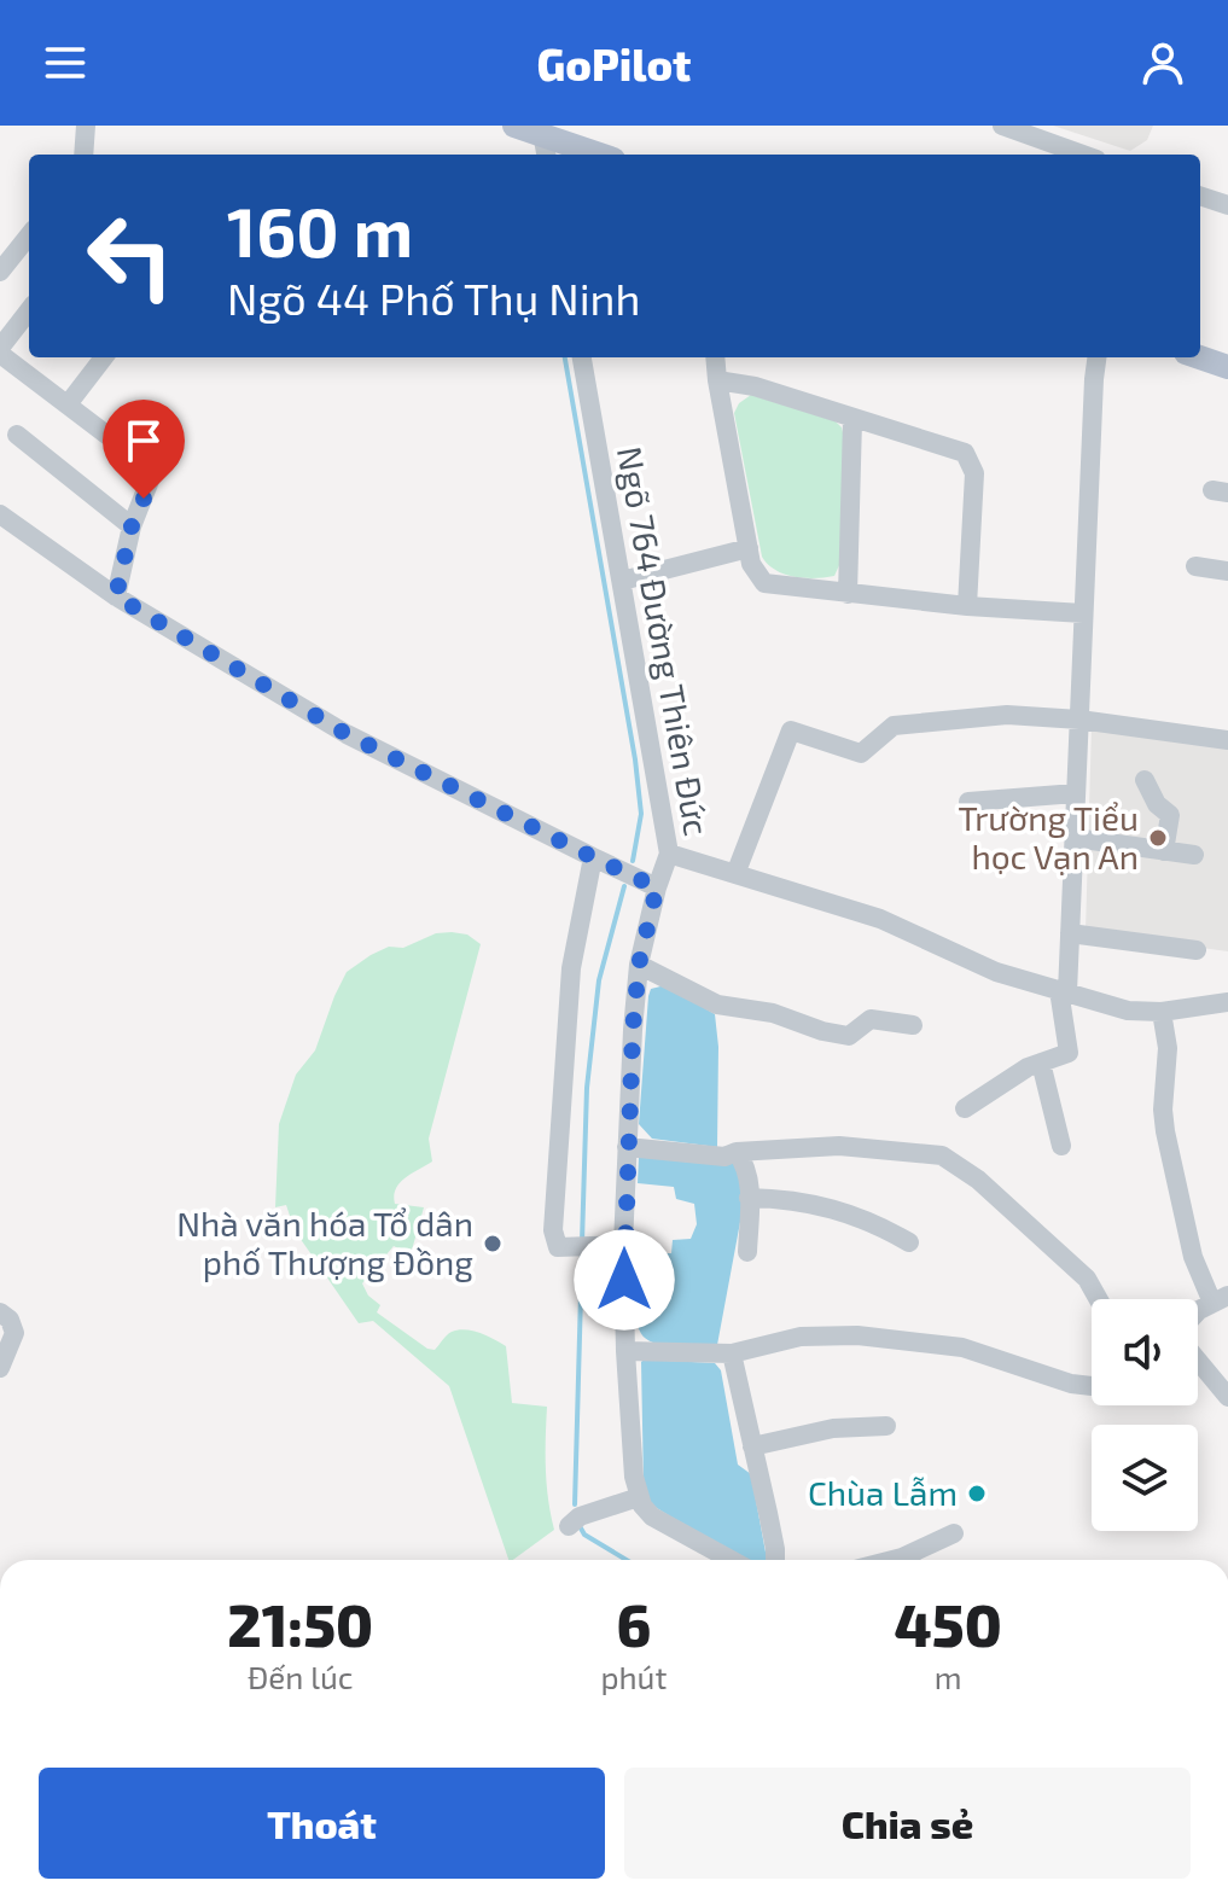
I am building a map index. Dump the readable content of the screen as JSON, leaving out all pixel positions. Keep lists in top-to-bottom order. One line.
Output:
{"streets":{"street":["Ngõ 764 Đường Thiên Đức"]},"places":["Trường Tiểu học Vạn An","Nhà văn hóa Tổ dân phố Thượng Đồng","Chùa Lẫm"],"page":{"header":"GoPilot","turn":["160 m","Ngõ 44 Phố Thụ Ninh"],"eta":["21:50","Đến lúc","6","phút","450","m"],"buttons":["Thoát","Chia sẻ"]}}
